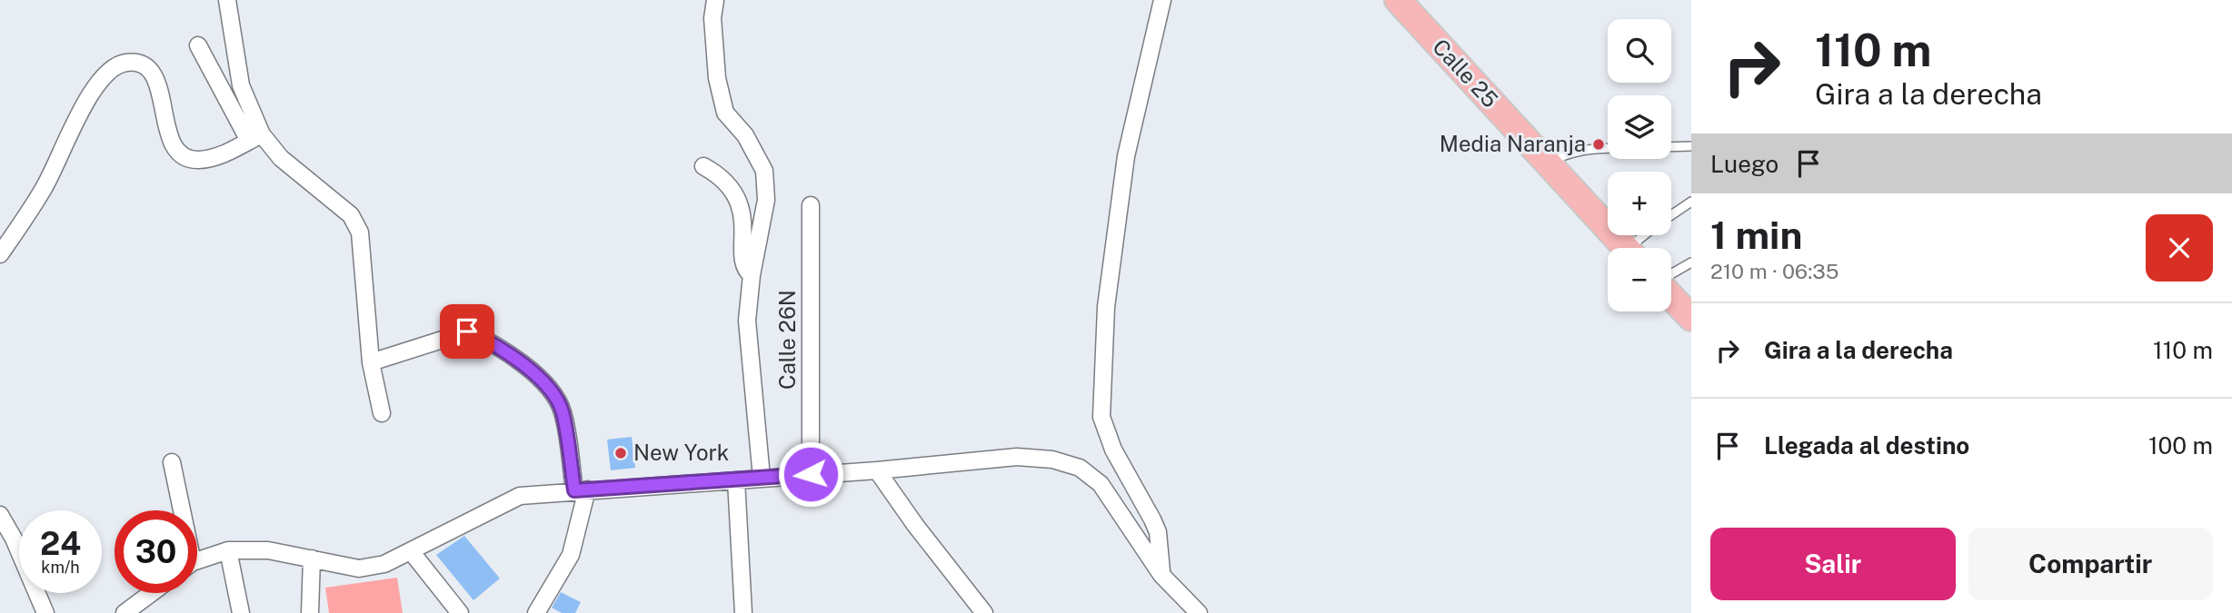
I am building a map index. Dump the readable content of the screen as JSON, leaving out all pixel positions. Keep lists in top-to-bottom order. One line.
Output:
{"streets":{"main road":["Calle 25"],"street":["Calle 26N"]},"places":["Media Naranja","New York"],"page":{"turn":["110 m","Gira a la derecha"],"map_buttons":["+","−"],"then":"Luego","heading":["1 min","210 m · 06:35"],"list":[{"name":"Gira a la derecha","value":"110 m"},{"name":"Llegada al destino","value":"100 m"}],"speed":"24 km/h","limit":"30","buttons":["Salir","Compartir"]}}
